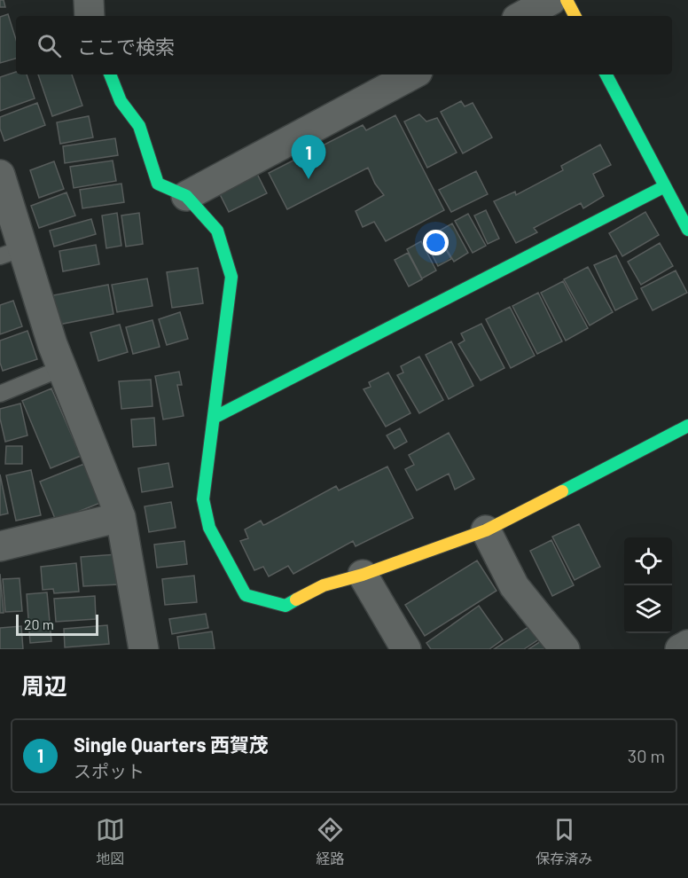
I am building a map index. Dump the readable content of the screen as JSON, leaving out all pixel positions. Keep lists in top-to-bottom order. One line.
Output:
{"scale_bar":"20 m","page":{"search":"ここで検索","pins":"1","scale":"20 m","heading":"周辺","list":[{"mark":"1","name":"Single Quarters 西賀茂","note":"スポット","value":"30 m"}],"nav":["地図","経路","保存済み"]}}
